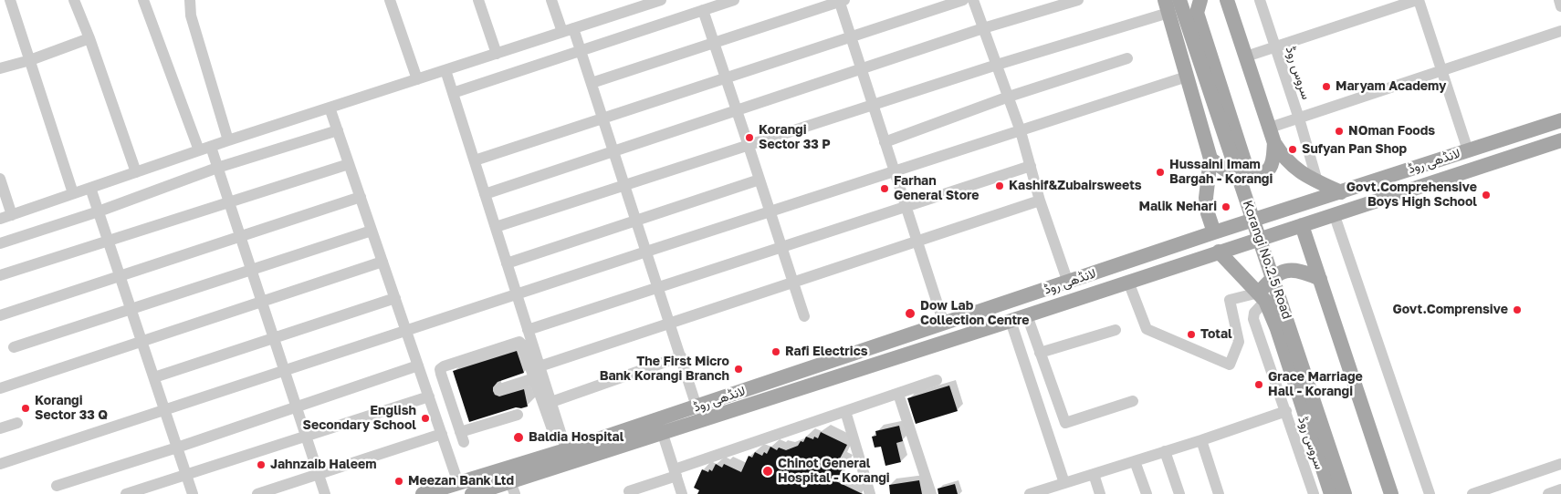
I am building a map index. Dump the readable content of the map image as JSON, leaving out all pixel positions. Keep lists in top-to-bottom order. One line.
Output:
{"streets":{"main road":["لانڈھی روڈ","Korangi No.2.5 Road"],"street":["سروس روڈ"]},"places":["Maryam Academy","NOman Foods","Korangi Sector 33 P","Sufyan Pan Shop","Hussaini Imam Bargah - Korangi","Kashif&Zubairsweets","Farhan General Store","Govt.Comprehensive Boys High School","Malik Nehari","Govt.Comprensive","Dow Lab Collection Centre","Total","Rafi Electrics","The First Micro Bank Korangi Branch","Grace Marriage Hall - Korangi","Korangi Sector 33 Q","English Secondary School","Baldia Hospital","Jahnzaib Haleem","Chinot General Hospital - Korangi","Meezan Bank Ltd"]}
